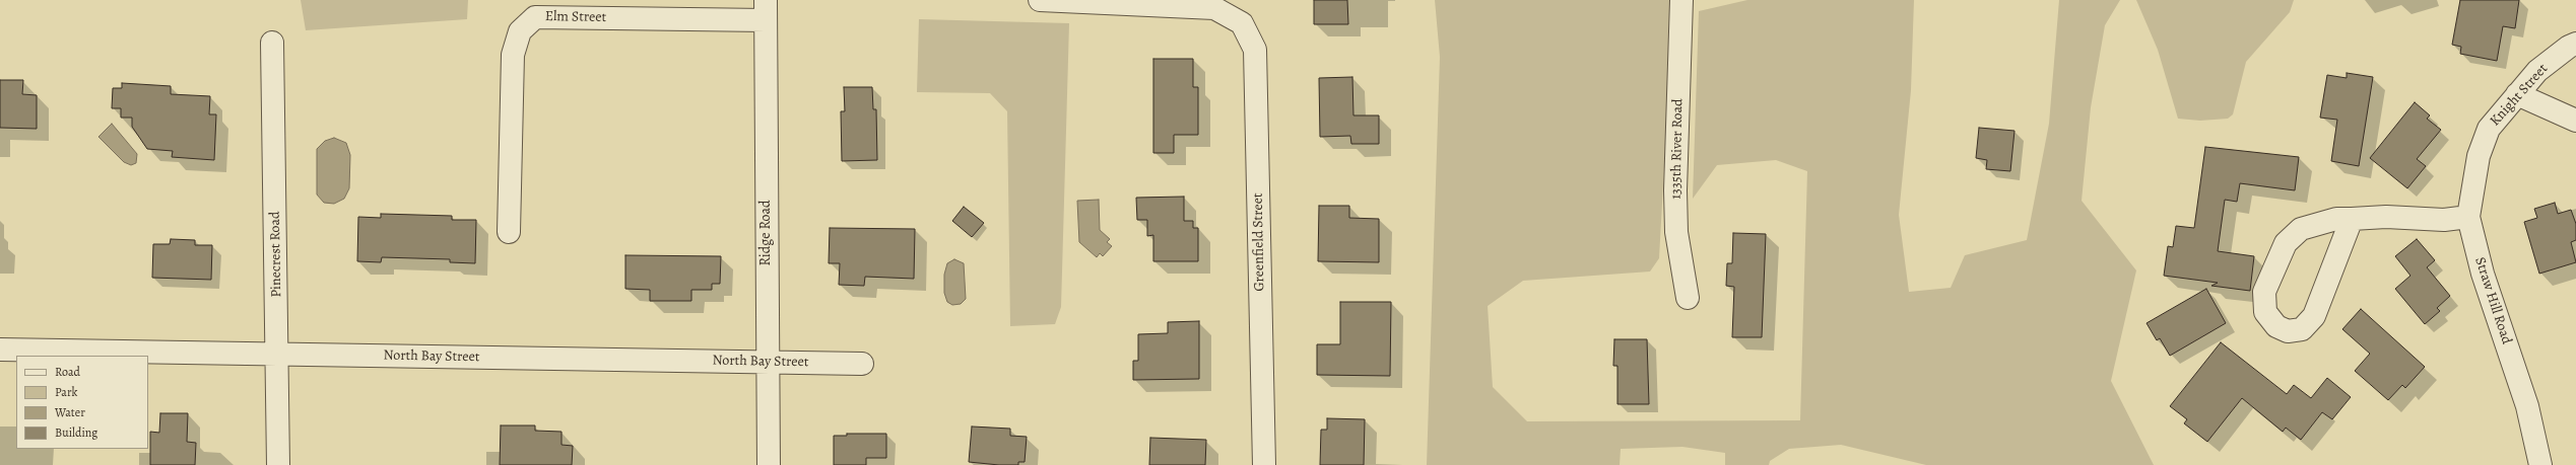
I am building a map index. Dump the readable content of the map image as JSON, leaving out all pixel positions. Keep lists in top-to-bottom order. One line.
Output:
{"streets":{"street":["Elm Street","Knight Street","1335th River Road","Ridge Road","Greenfield Street","Pinecrest Road","Straw Hill Road","North Bay Street"]},"crossings":[["Elm Street","Ridge Road"],["Knight Street","Straw Hill Road"],["Ridge Road","North Bay Street"],["Pinecrest Road","North Bay Street"]],"legend":["Road","Park","Water","Building"]}
